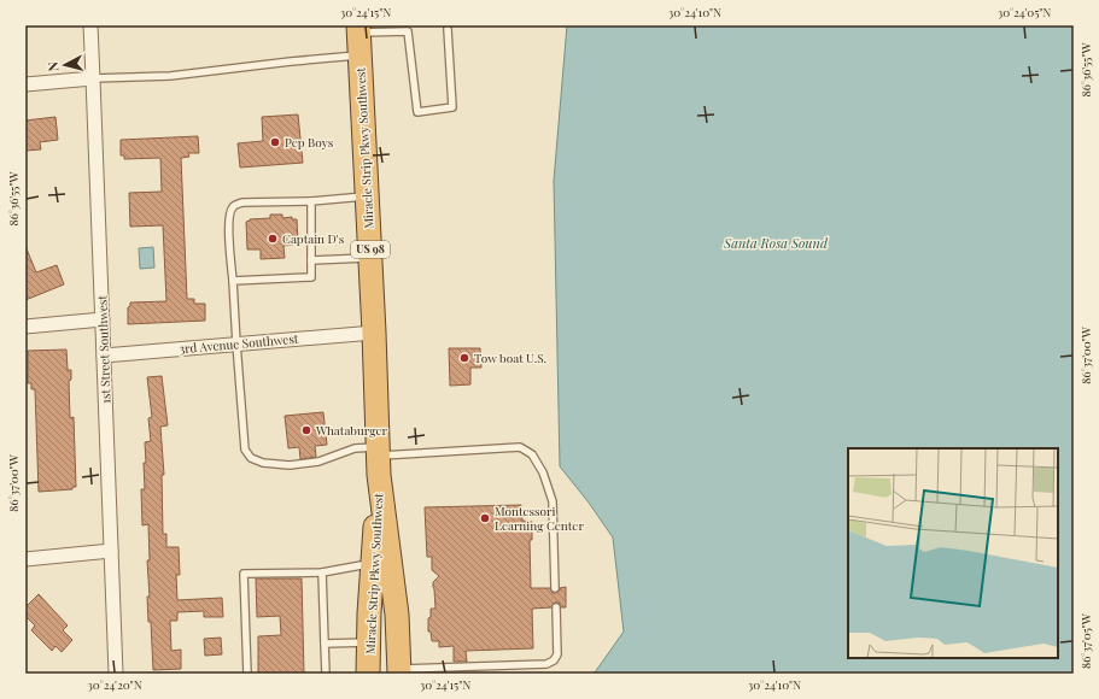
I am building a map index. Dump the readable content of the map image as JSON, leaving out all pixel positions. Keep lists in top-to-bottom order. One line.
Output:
{"streets":{"highway":["Miracle Strip Pkwy Southwest","US 98"],"street":["3rd Avenue Southwest","1st Street Southwest"]},"crossings":[["Miracle Strip Pkwy Southwest","3rd Avenue Southwest"],["3rd Avenue Southwest","1st Street Southwest"]],"water":["Santa Rosa Sound"],"places":["Pep Boys","Captain D's","Tow boat U.S.","Whataburger","Montessori Learning Center"],"north":"left","coordinates":["30°24'15\"N","30°24'10\"N","30°24'05\"N","86°36'55\"W","86°37'00\"W","86°37'05\"W","30°24'20\"N"]}
